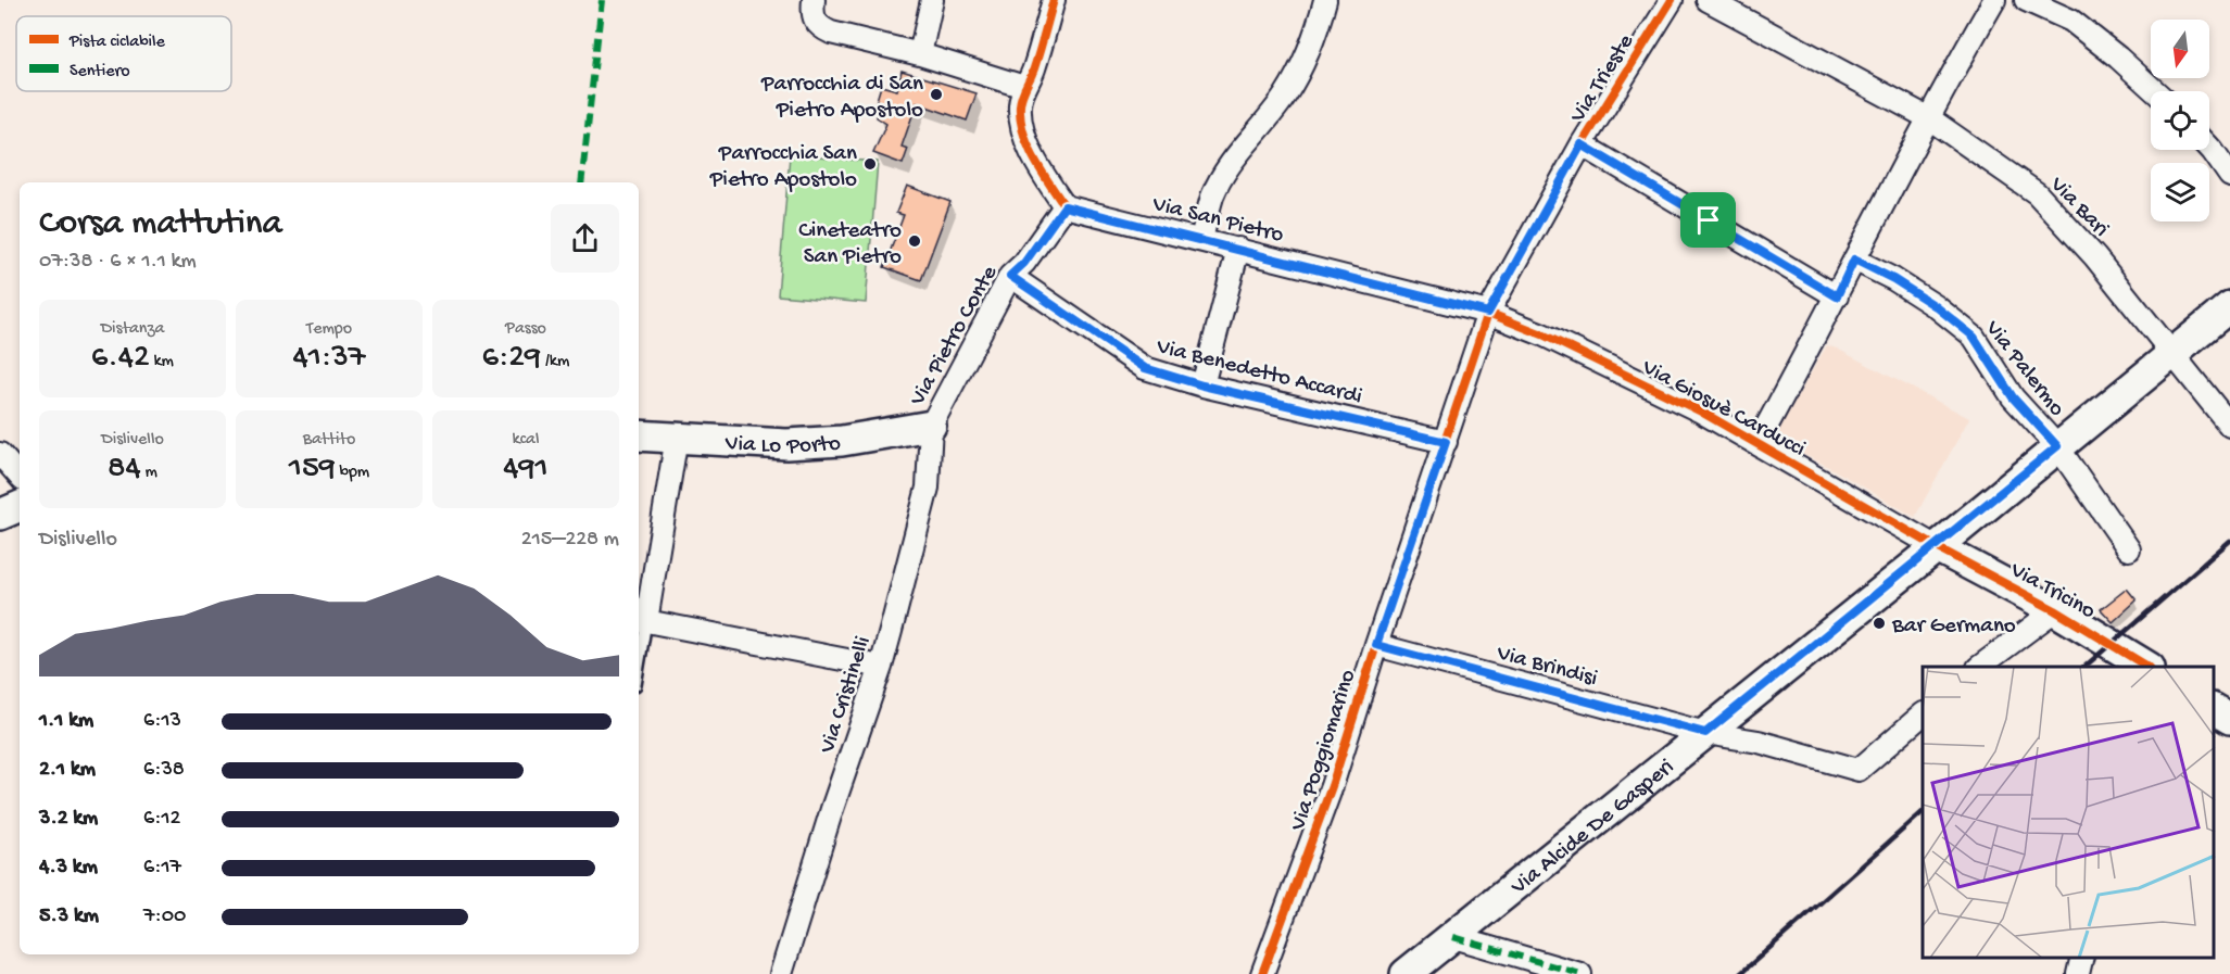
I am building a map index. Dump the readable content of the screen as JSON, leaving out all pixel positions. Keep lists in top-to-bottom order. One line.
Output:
{"streets":{"main road":["Via Lo Porto","Via Tricino","Via Alcide De Gasperi"],"street":["Via Trieste","Via Bari","Via San Pietro","Via Pietro Conte","Via Palermo","Via Benedetto Accardi","Via Giosuè Carducci","Via Brindisi","Via Cristinelli","Via Poggiomarino"]},"crossings":[["Via Trieste","Via San Pietro"],["Via Trieste","Via Giosuè Carducci"],["Via Trieste","Via Poggiomarino"],["Via Bari","Via Alcide De Gasperi"],["Via San Pietro","Via Pietro Conte"],["Via San Pietro","Via Giosuè Carducci"],["Via San Pietro","Via Poggiomarino"],["Via Pietro Conte","Via Benedetto Accardi"],["Via Pietro Conte","Via Lo Porto"],["Via Pietro Conte","Via Cristinelli"],["Via Palermo","Via Alcide De Gasperi"],["Via Benedetto Accardi","Via Poggiomarino"],["Via Giosuè Carducci","Via Tricino"],["Via Giosuè Carducci","Via Poggiomarino"],["Via Giosuè Carducci","Via Alcide De Gasperi"],["Via Lo Porto","Via Cristinelli"],["Via Tricino","Via Alcide De Gasperi"],["Via Brindisi","Via Poggiomarino"],["Via Brindisi","Via Alcide De Gasperi"]],"places":["Parrocchia di San Pietro Apostolo","Parrocchia San Pietro Apostolo","Cineteatro San Pietro","Bar Germano"],"legend":["Pista ciclabile","Sentiero"],"north":"bottom","page":{"heading":["Corsa mattutina","07:38 · 6 × 1.1 km"],"stats":[["Distanza","6.42 km"],["Tempo","41:37"],["Passo","6:29 /km"],["Dislivello","84 m"],["Battito","159 bpm"],["kcal","491"]],"chart":["Dislivello","215–228 m"],"list":[{"name":"1.1 km","note":"6:13"},{"name":"2.1 km","note":"6:38"},{"name":"3.2 km","note":"6:12"},{"name":"4.3 km","note":"6:17"},{"name":"5.3 km","note":"7:00"}]}}
